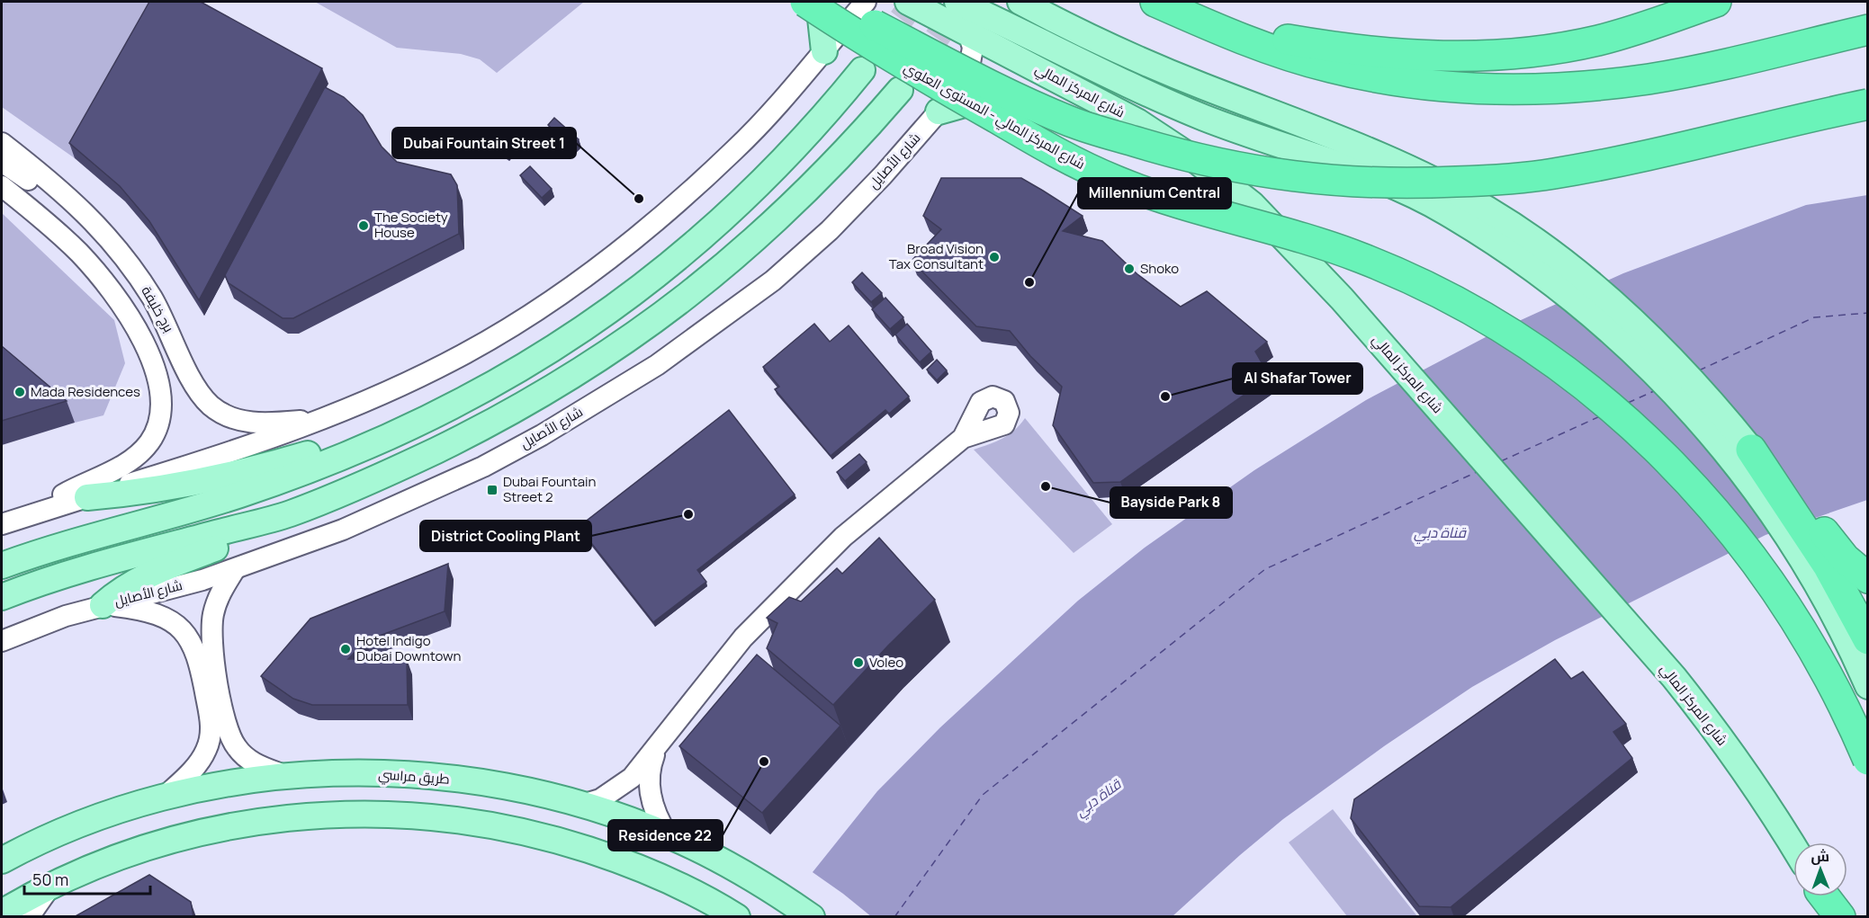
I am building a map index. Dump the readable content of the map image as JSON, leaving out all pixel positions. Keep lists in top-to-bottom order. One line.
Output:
{"streets":{"highway":["شارع المركز المالي - المستوى العلوي"],"main road":["شارع المركز المالي","طريق مراسي"],"street":["شارع الأصايل","برج خليفة"]},"crossings":[["شارع المركز المالي","شارع الأصايل"]],"water":["قناة دبي"],"places":{"other":["Dubai Fountain Street 1","The Society House","Broad Vision Tax Consultant","Shoko","Millennium Central","Mada Residences","Al Shafar Tower","Bayside Park 8","District Cooling Plant","Hotel Indigo Dubai Downtown","Voleo","Residence 22"],"transit":["Dubai Fountain Street 2"]},"scale_bar":"50 m","north":"top"}
